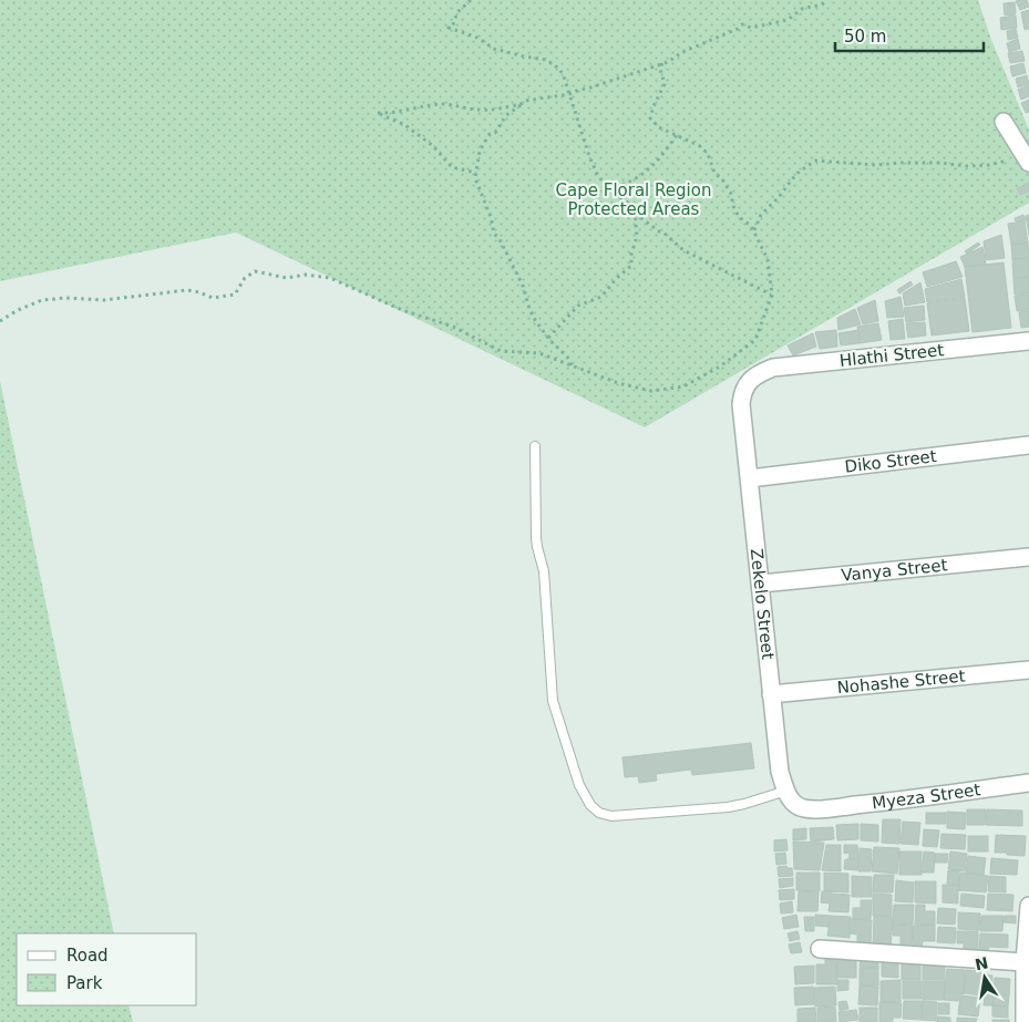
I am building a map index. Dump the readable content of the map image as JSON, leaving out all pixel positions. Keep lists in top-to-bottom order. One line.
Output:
{"streets":{"street":["Hlathi Street","Diko Street","Vanya Street","Zekelo Street","Nohashe Street","Myeza Street"]},"crossings":[["Hlathi Street","Zekelo Street"],["Diko Street","Zekelo Street"],["Vanya Street","Zekelo Street"],["Zekelo Street","Nohashe Street"],["Zekelo Street","Myeza Street"]],"parks":["Cape Floral Region Protected Areas"],"legend":["Road","Park"],"scale_bar":"50 m","north":"top"}
